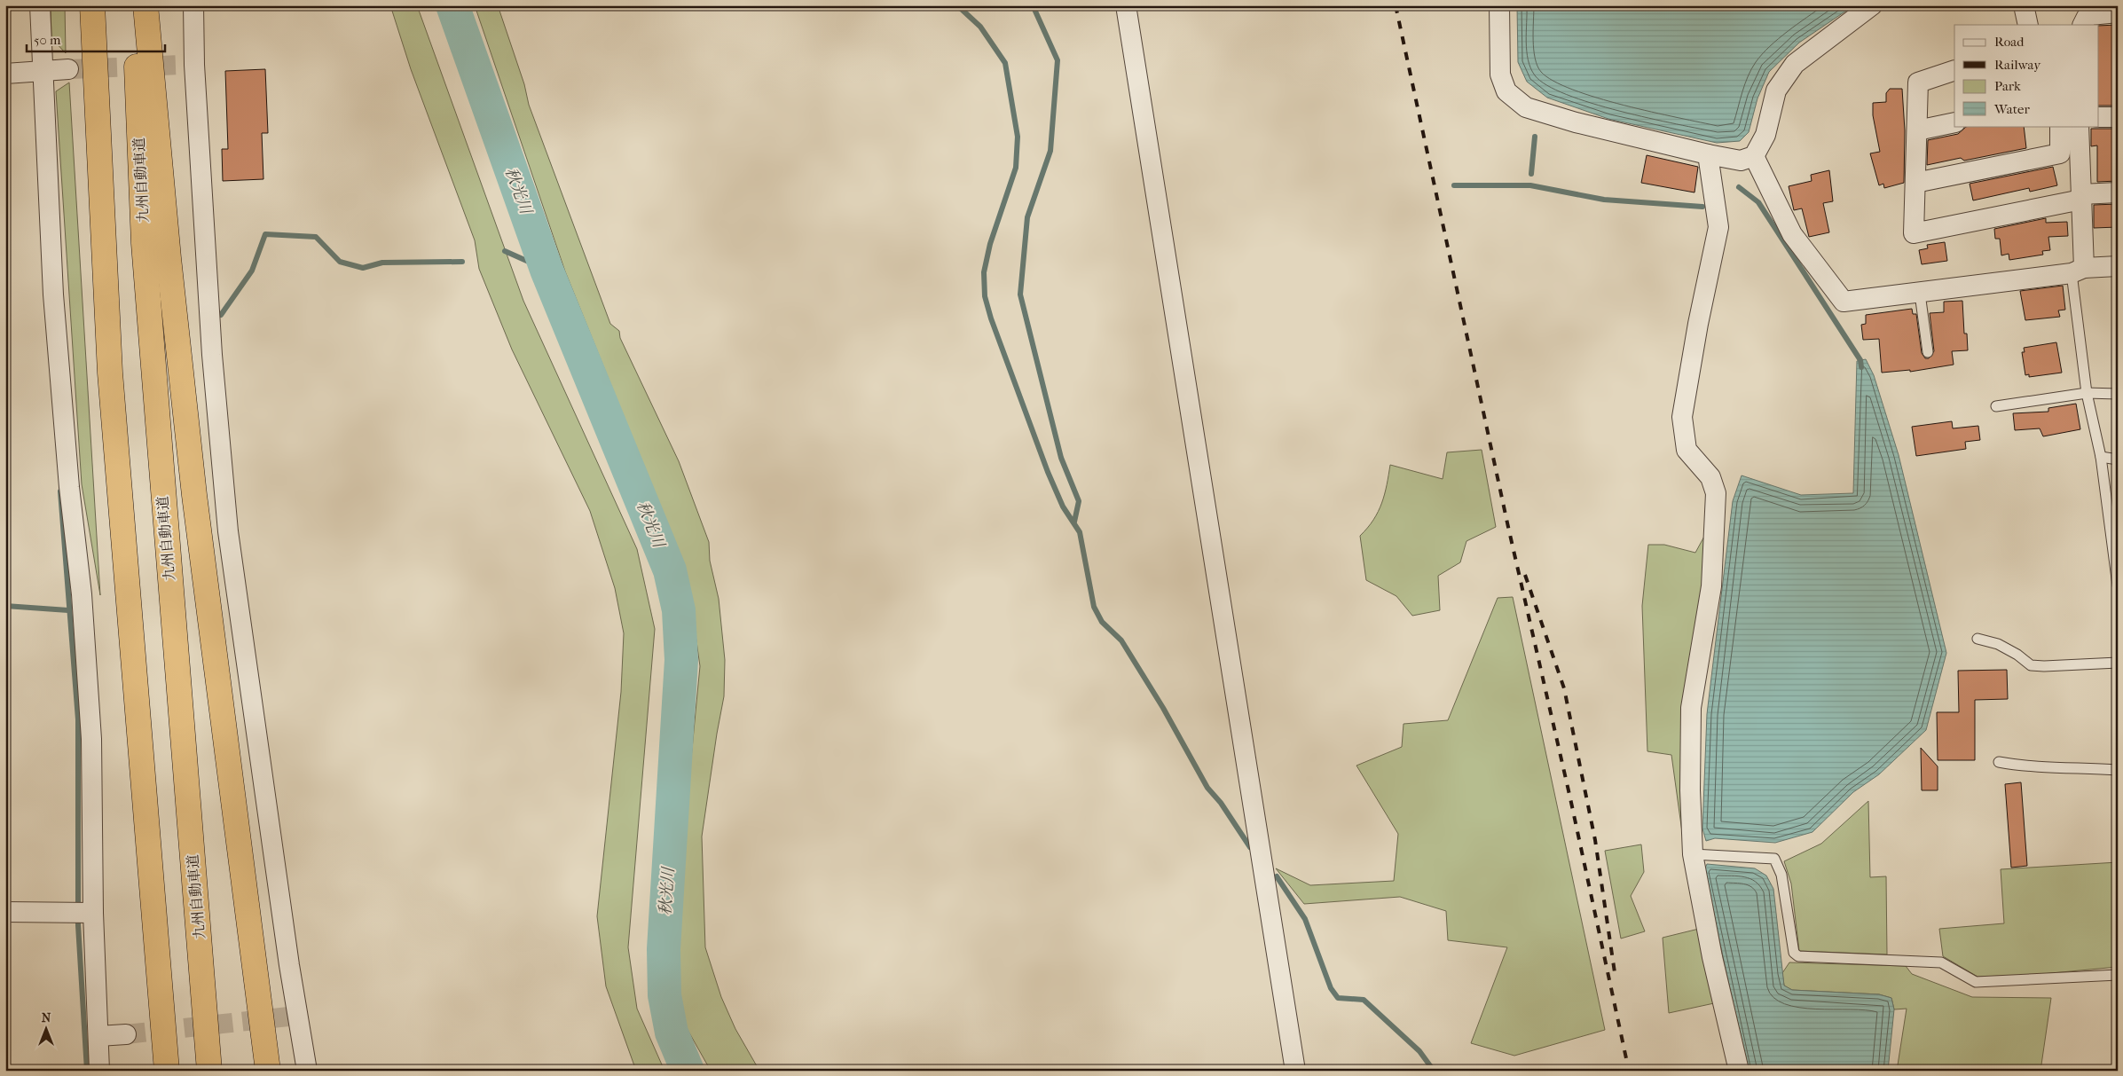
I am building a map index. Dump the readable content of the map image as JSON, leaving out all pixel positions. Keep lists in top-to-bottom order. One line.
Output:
{"streets":{"highway":["九州自動車道"]},"water":["秋光川"],"legend":["Road","Railway","Park","Water"],"scale_bar":"50 m","north":"top"}
